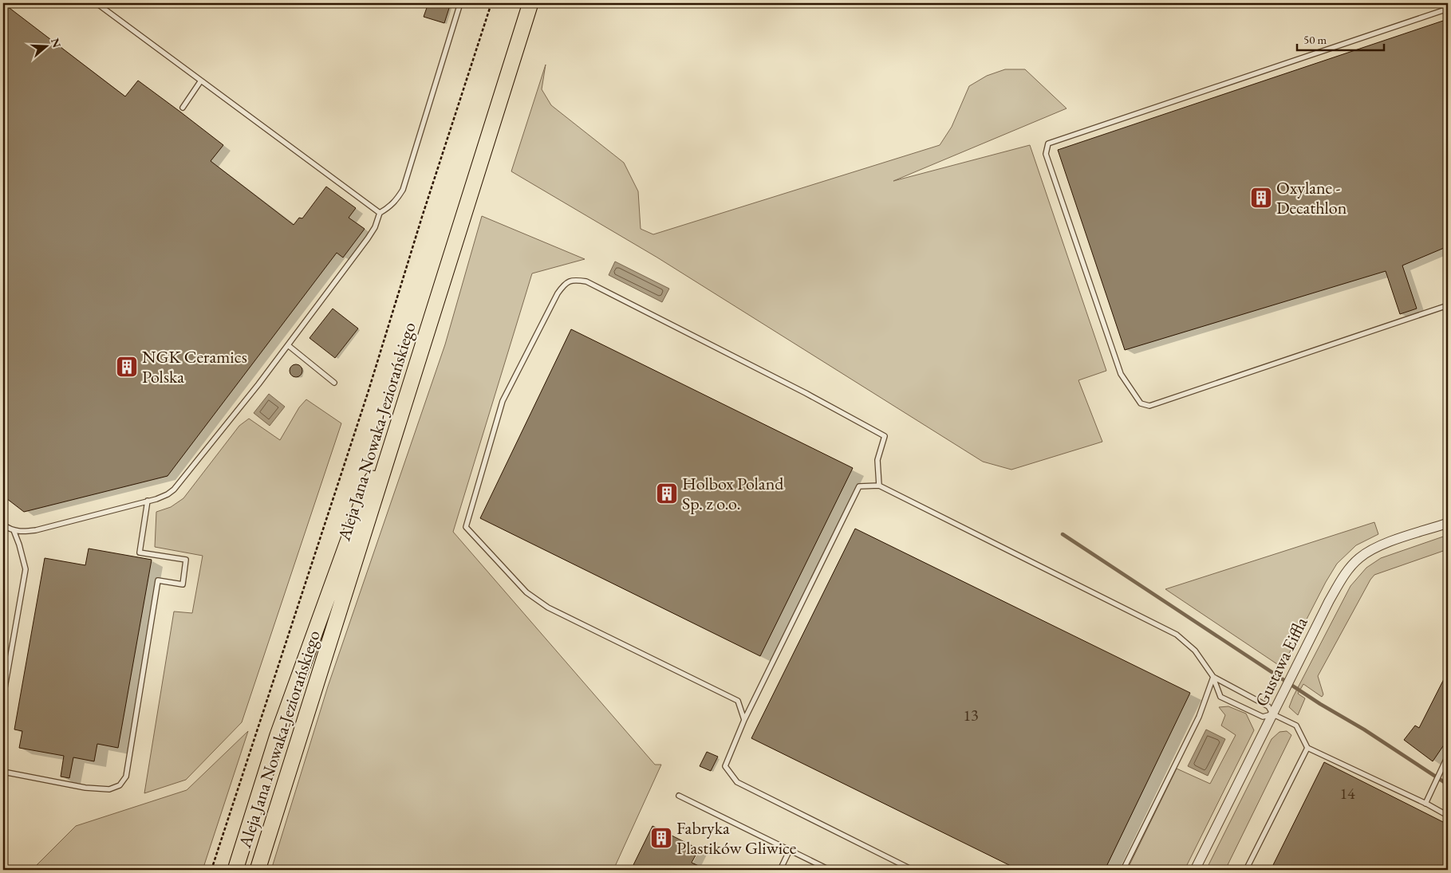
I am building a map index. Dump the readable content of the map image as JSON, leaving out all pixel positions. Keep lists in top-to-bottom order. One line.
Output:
{"streets":{"main road":["Aleja Jana Nowaka-Jeziorańskiego"],"street":["Gustawa Eiffla"]},"places":{"building":["Oxylane - Decathlon","NGK Ceramics Polska","Holbox Poland Sp. z o.o.","Fabryka Plastików Gliwice"]},"house_numbers":["13","14"],"scale_bar":"50 m","north":"right"}
